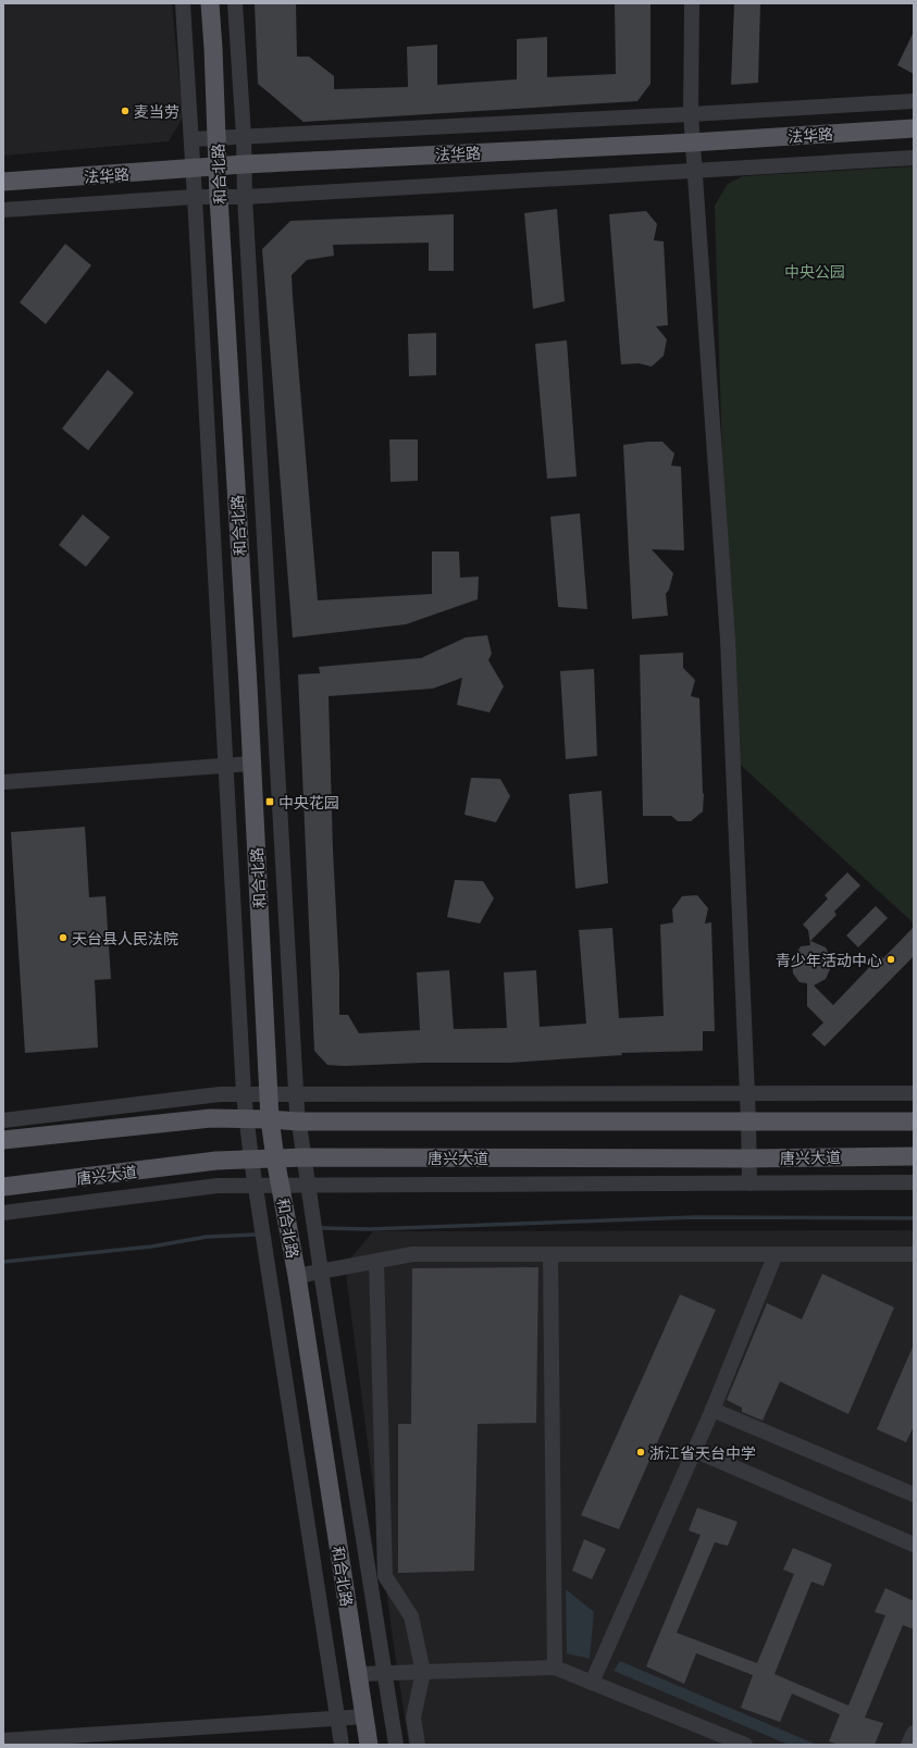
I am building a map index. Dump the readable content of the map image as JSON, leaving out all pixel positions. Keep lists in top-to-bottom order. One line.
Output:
{"streets":{"main road":["法华路","和合北路","唐兴大道"]},"crossings":[["法华路","和合北路"],["和合北路","唐兴大道"]],"parks":["中央公园"],"places":{"other":["麦当劳","天台县人民法院","青少年活动中心","浙江省天台中学"],"transit":["中央花园"]}}
